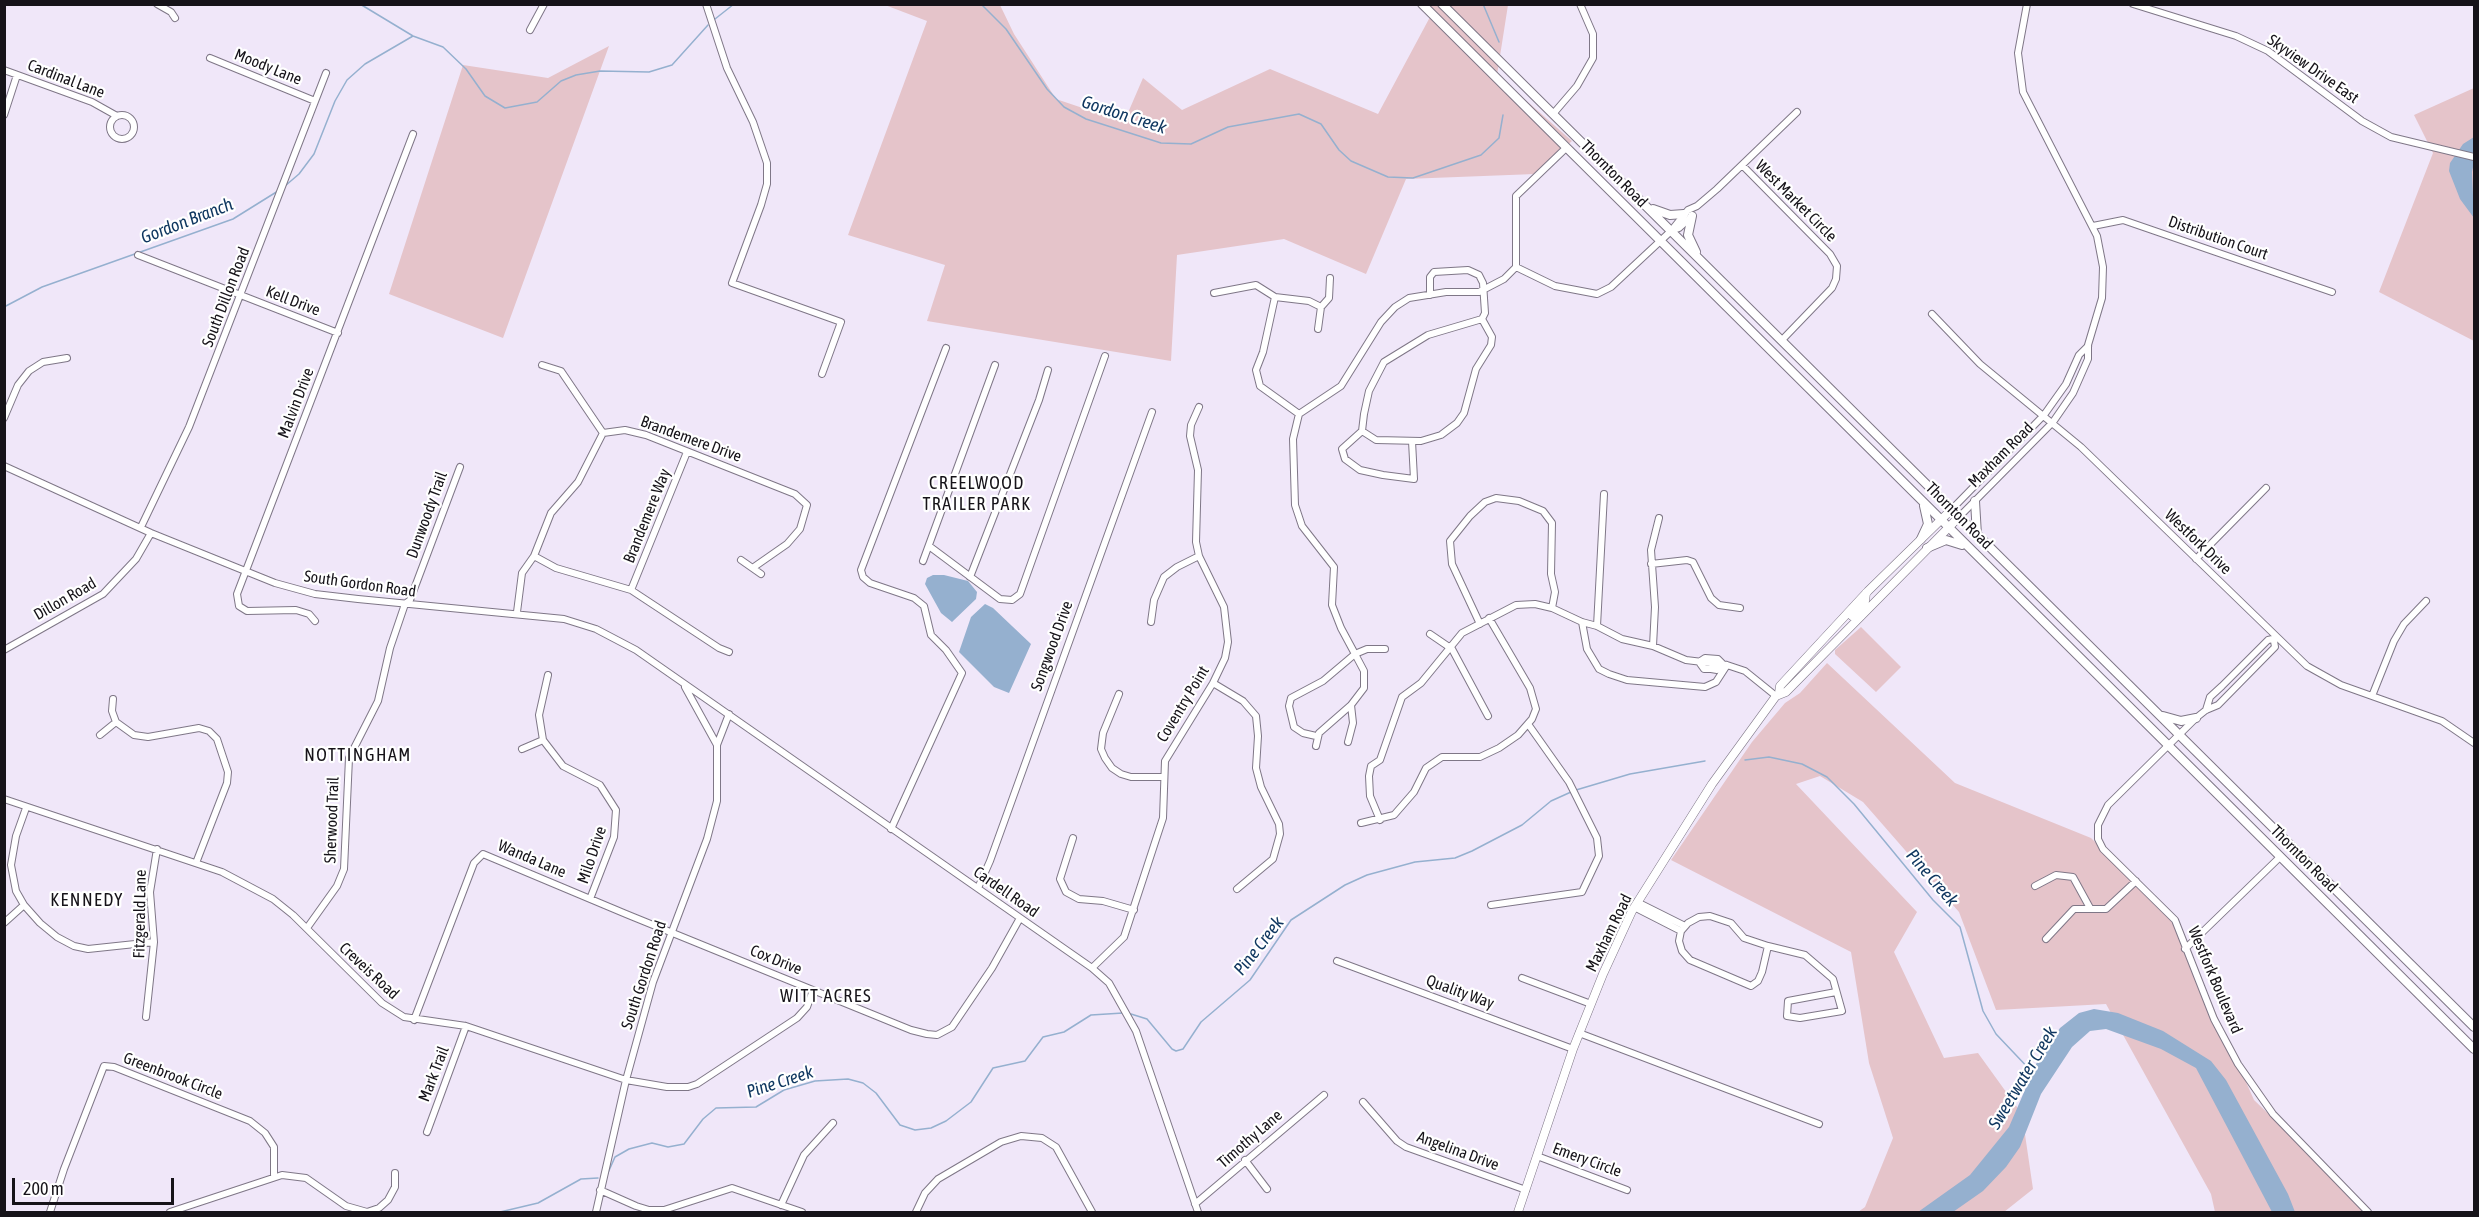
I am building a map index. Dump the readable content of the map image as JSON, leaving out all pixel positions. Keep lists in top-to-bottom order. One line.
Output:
{"streets":{"highway":["Thornton Road"],"main road":["Maxham Road"],"street":["Moody Lane","Skyview Drive East","Cardinal Lane","West Market Circle","Distribution Court","South Dillon Road","Kell Drive","Malvin Drive","Brandemere Drive","Dunwoody Trail","Brandemere Way","Westfork Drive","South Gordon Road","Dillon Road","Songwood Drive","Coventry Point","Sherwood Trail","Milo Drive","Wanda Lane","Cardell Road","Fitzgerald Lane","Cox Drive","Creveis Road","Westfork Boulevard","Quality Way","Mark Trail","Greenbrook Circle","Timothy Lane","Angelina Drive","Emery Circle"]},"crossings":[["Moody Lane","South Dillon Road"],["Thornton Road","West Market Circle"],["Thornton Road","Maxham Road"],["Thornton Road","Westfork Boulevard"],["Distribution Court","Maxham Road"],["South Dillon Road","Kell Drive"],["South Dillon Road","South Gordon Road"],["Kell Drive","Malvin Drive"],["Malvin Drive","South Gordon Road"],["Brandemere Drive","Brandemere Way"],["Maxham Road","Westfork Drive"],["Maxham Road","Quality Way"],["Maxham Road","Angelina Drive"],["Maxham Road","Emery Circle"],["Dunwoody Trail","South Gordon Road"],["Dunwoody Trail","Sherwood Trail"],["Westfork Drive","Westfork Boulevard"],["South Gordon Road","Dillon Road"],["South Gordon Road","Sherwood Trail"],["South Gordon Road","Wanda Lane"],["South Gordon Road","Cardell Road"],["South Gordon Road","Cox Drive"],["South Gordon Road","Creveis Road"],["Songwood Drive","Cardell Road"],["Coventry Point","Cardell Road"],["Sherwood Trail","Creveis Road"],["Milo Drive","Wanda Lane"],["Wanda Lane","Cox Drive"],["Wanda Lane","Creveis Road"],["Cardell Road","Cox Drive"],["Cardell Road","Timothy Lane"],["Fitzgerald Lane","Creveis Road"],["Cox Drive","Creveis Road"],["Creveis Road","Mark Trail"]],"districts":["CREELWOOD TRAILER PARK","NOTTINGHAM","KENNEDY","WITT ACRES"],"water":["Gordon Creek","Gordon Branch","Pine Creek","Sweetwater Creek"],"scale_bar":"200 m"}
